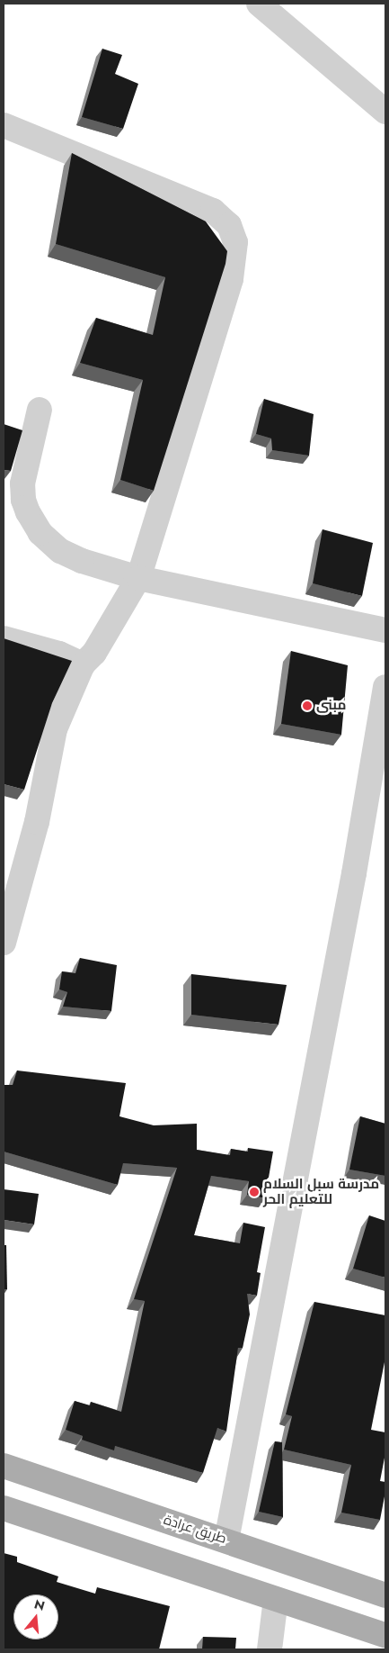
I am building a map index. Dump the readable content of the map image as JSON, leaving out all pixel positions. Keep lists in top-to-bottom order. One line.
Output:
{"streets":{"main road":["طريق عرادة"]},"places":["مبنى","مدرسة سبل السلام للتعليم الحر"],"north":"top"}
